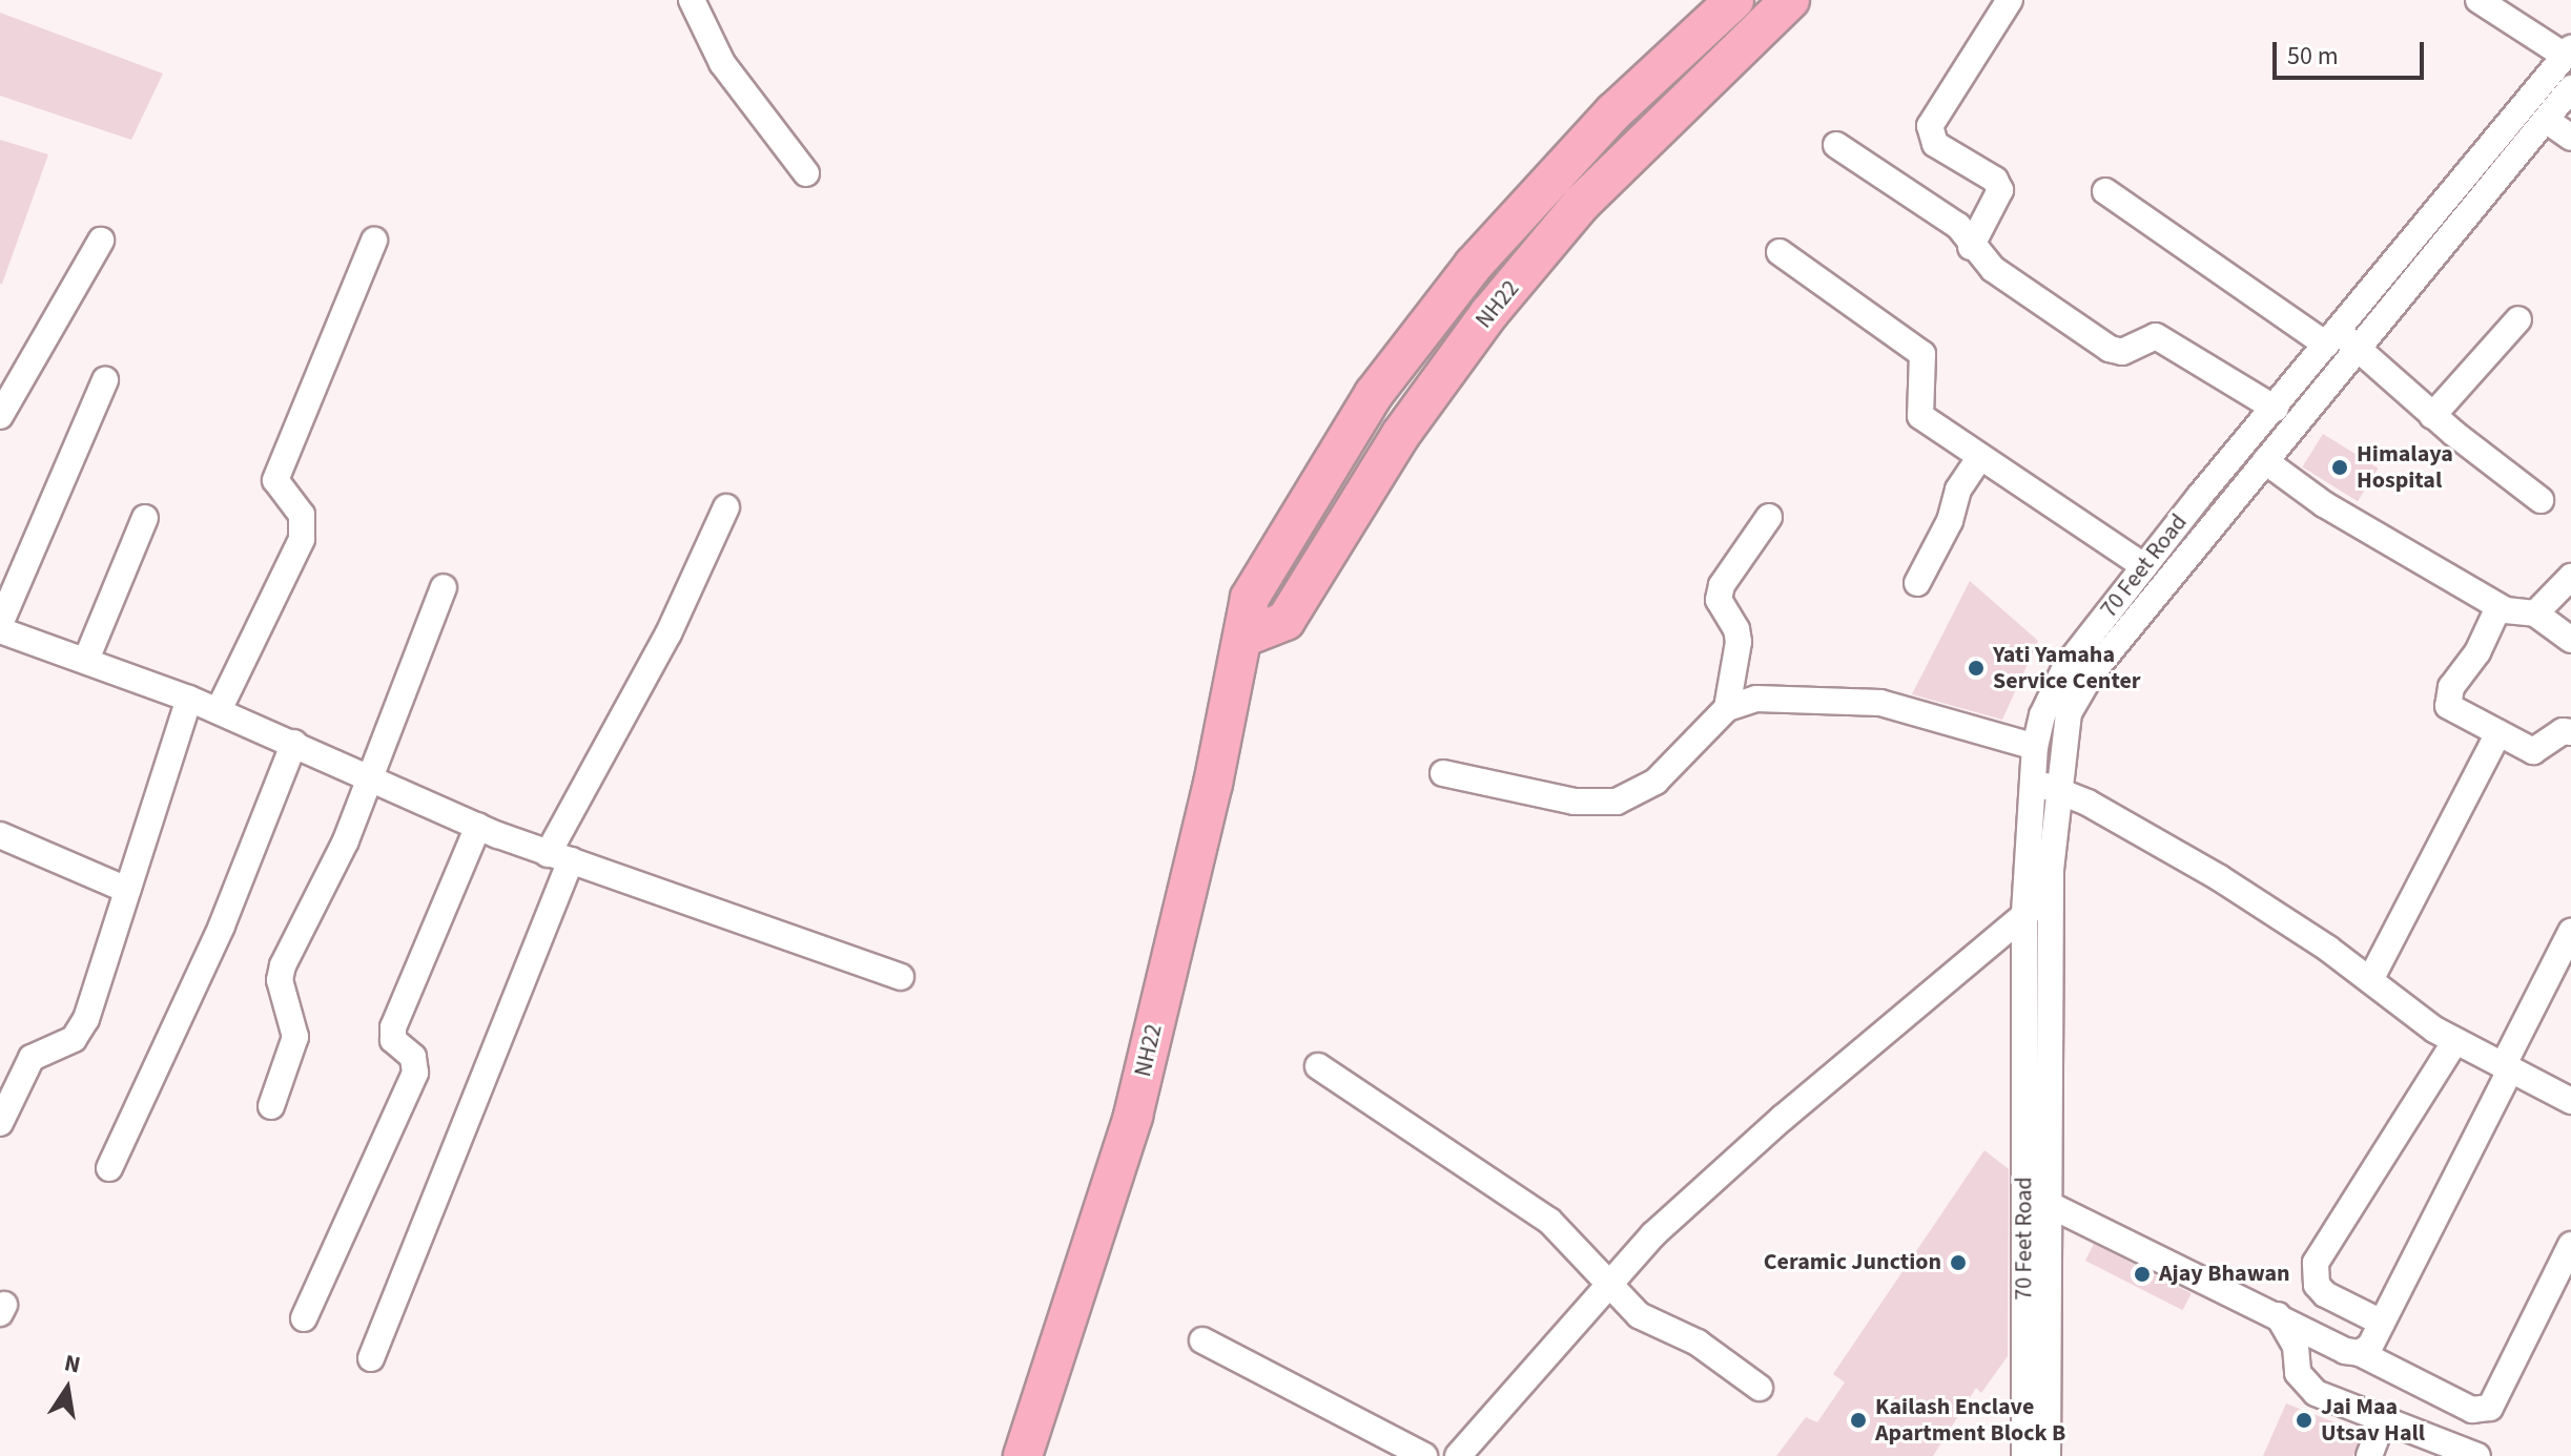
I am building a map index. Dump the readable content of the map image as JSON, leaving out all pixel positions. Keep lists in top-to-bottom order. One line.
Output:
{"streets":{"highway":["NH22"],"street":["70 Feet Road"]},"places":["Himalaya Hospital","Yati Yamaha Service Center","Ceramic Junction","Ajay Bhawan","Kailash Enclave Apartment Block B","Jai Maa Utsav Hall"],"scale_bar":"50 m","north":"top"}
